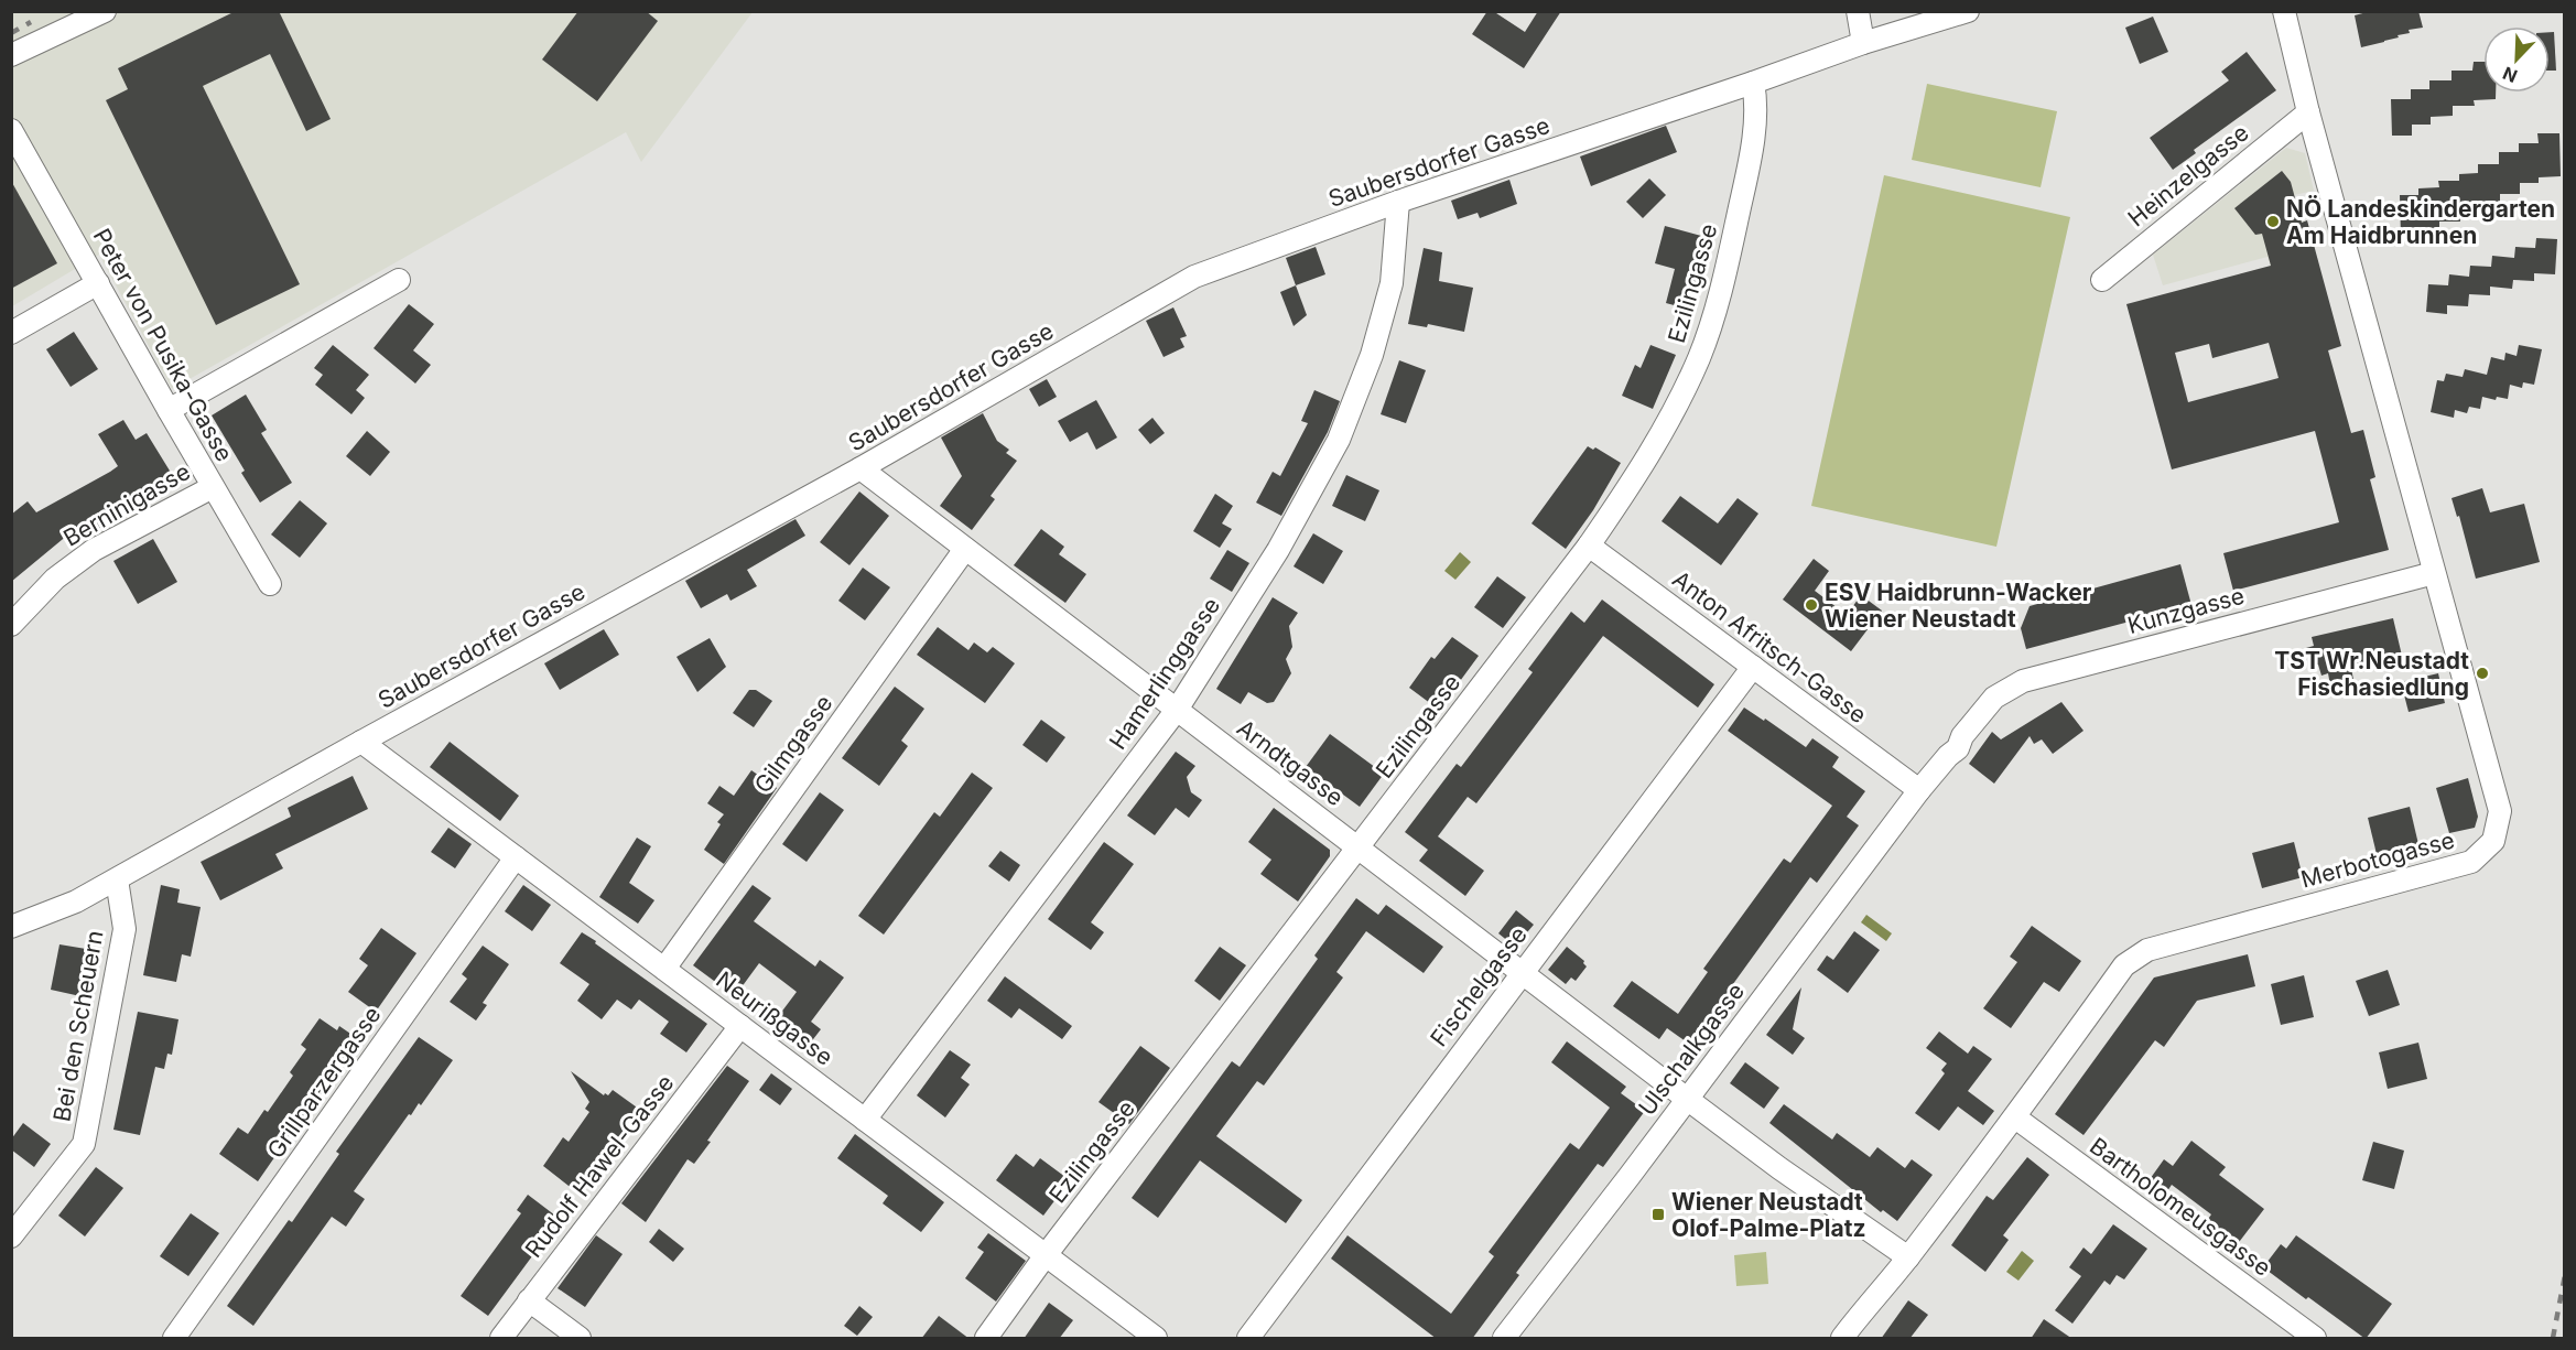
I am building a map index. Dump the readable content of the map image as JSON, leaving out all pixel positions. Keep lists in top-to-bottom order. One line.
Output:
{"streets":{"street":["Saubersdorfer Gasse","Heinzelgasse","Ezilingasse","Peter von Pusika-Gasse","Berninigasse","Kunzgasse","Anton Afritsch-Gasse","Hamerlinggasse","Gilmgasse","Arndtgasse","Merbotogasse","Fischelgasse","Neurißgasse","Bei den Scheuern","Ulschalkgasse","Grillparzergasse","Rudolf Hawel-Gasse","Bartholomeusgasse"]},"crossings":[["Saubersdorfer Gasse","Ezilingasse"],["Saubersdorfer Gasse","Hamerlinggasse"],["Saubersdorfer Gasse","Arndtgasse"],["Saubersdorfer Gasse","Neurißgasse"],["Saubersdorfer Gasse","Bei den Scheuern"],["Heinzelgasse","Merbotogasse"],["Ezilingasse","Anton Afritsch-Gasse"],["Ezilingasse","Arndtgasse"],["Ezilingasse","Neurißgasse"],["Peter von Pusika-Gasse","Berninigasse"],["Kunzgasse","Anton Afritsch-Gasse"],["Kunzgasse","Merbotogasse"],["Kunzgasse","Ulschalkgasse"],["Anton Afritsch-Gasse","Fischelgasse"],["Anton Afritsch-Gasse","Ulschalkgasse"],["Hamerlinggasse","Arndtgasse"],["Hamerlinggasse","Neurißgasse"],["Gilmgasse","Arndtgasse"],["Gilmgasse","Neurißgasse"],["Arndtgasse","Merbotogasse"],["Arndtgasse","Fischelgasse"],["Arndtgasse","Ulschalkgasse"],["Merbotogasse","Bartholomeusgasse"],["Neurißgasse","Grillparzergasse"],["Neurißgasse","Rudolf Hawel-Gasse"]],"places":{"other":["NÖ Landeskindergarten Am Haidbrunnen","ESV Haidbrunn-Wacker Wiener Neustadt","TST Wr.Neustadt Fischasiedlung"],"transit":["Wiener Neustadt Olof-Palme-Platz"]},"north":"bottom left"}
